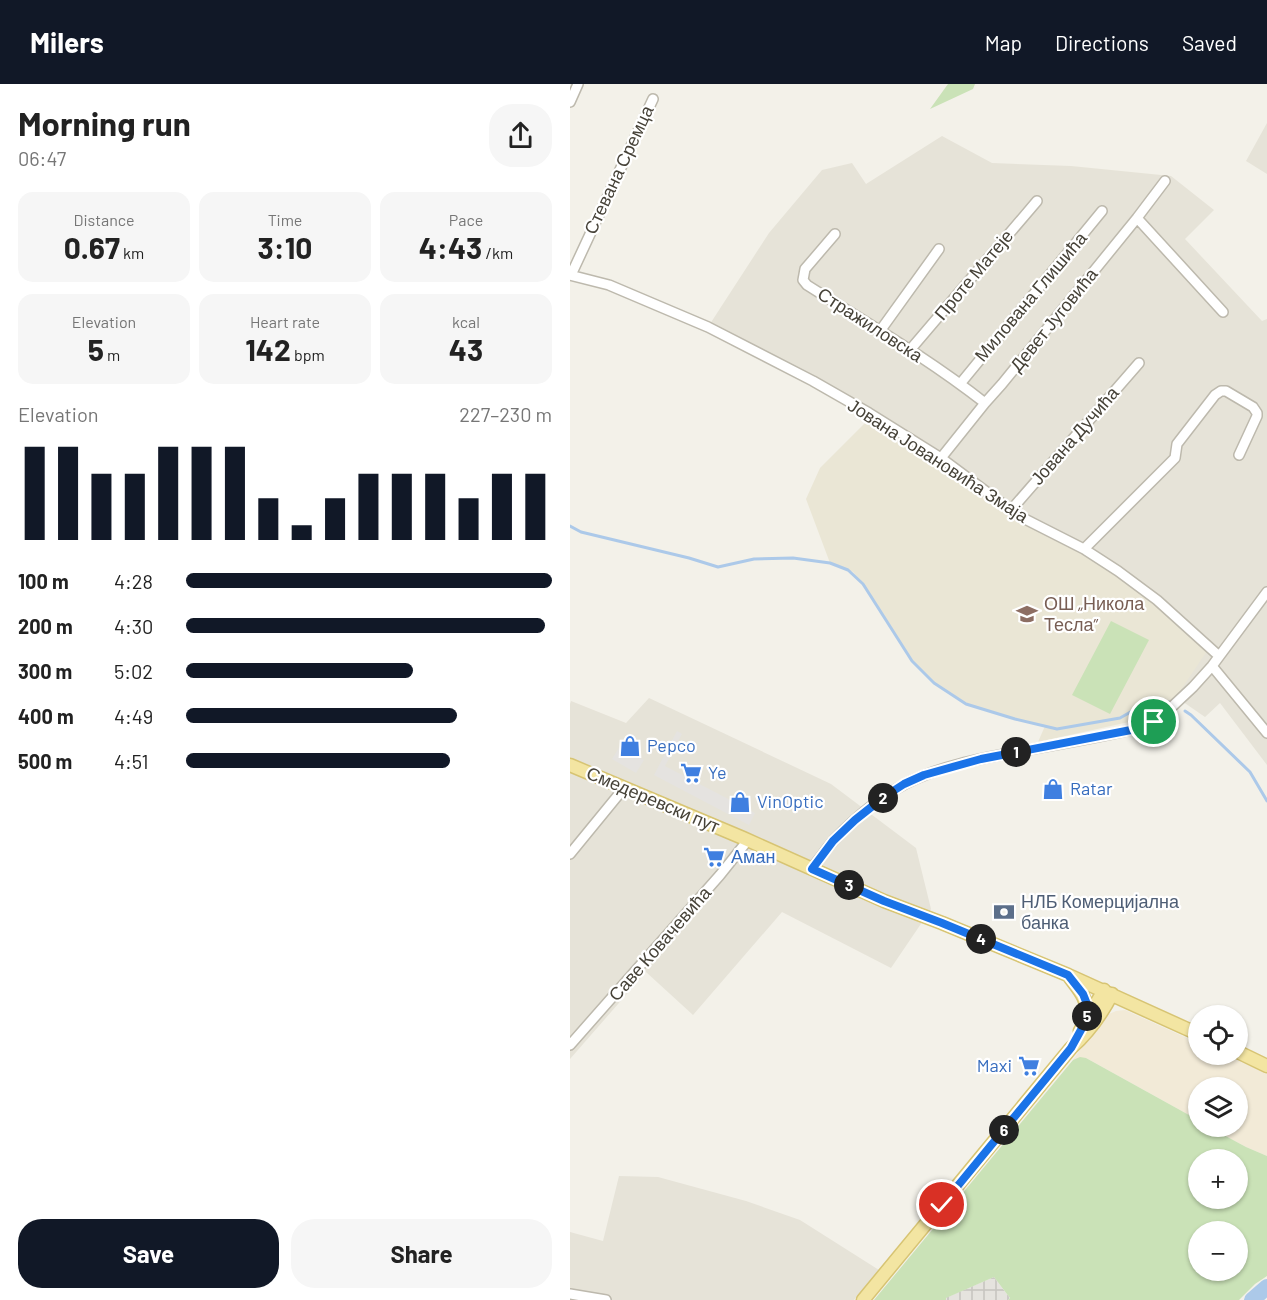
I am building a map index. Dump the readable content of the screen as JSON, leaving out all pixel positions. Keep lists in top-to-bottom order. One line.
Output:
{"streets":{"main road":["Смедеревски пут"],"street":["Стевана Сремца","Проте Матеје","Милована Глишића","Девет Југовића","Стражиловска","Јована Дучића","Јована Јовановића Змаја","Саве Ковачевића"]},"crossings":[["Стевана Сремца","Јована Јовановића Змаја"],["Проте Матеје","Стражиловска"],["Милована Глишића","Стражиловска"],["Девет Југовића","Стражиловска"],["Девет Југовића","Јована Јовановића Змаја"],["Јована Дучића","Јована Јовановића Змаја"],["Смедеревски пут","Саве Ковачевића"]],"places":{"school or university":["ОШ „Никола Тесла”"],"shop":["Pepco","Ratar","VinOptic"],"supermarket":["Ye","Аман","Maxi"],"bank":["НЛБ Комерцијална банка"]},"page":{"header":"Milers","nav":["Map","Directions","Saved"],"heading":["Morning run","06:47"],"stats":[["Distance","0.67 km"],["Time","3:10"],["Pace","4:43 /km"],["Elevation","5 m"],["Heart rate","142 bpm"],["kcal","43"]],"chart":["Elevation","227–230 m"],"list":[{"name":"100 m","note":"4:28"},{"name":"200 m","note":"4:30"},{"name":"300 m","note":"5:02"},{"name":"400 m","note":"4:49"},{"name":"500 m","note":"4:51"}],"pins":["1","2","3","4","5","6"],"map_buttons":["+","−"],"buttons":["Save","Share"]}}
